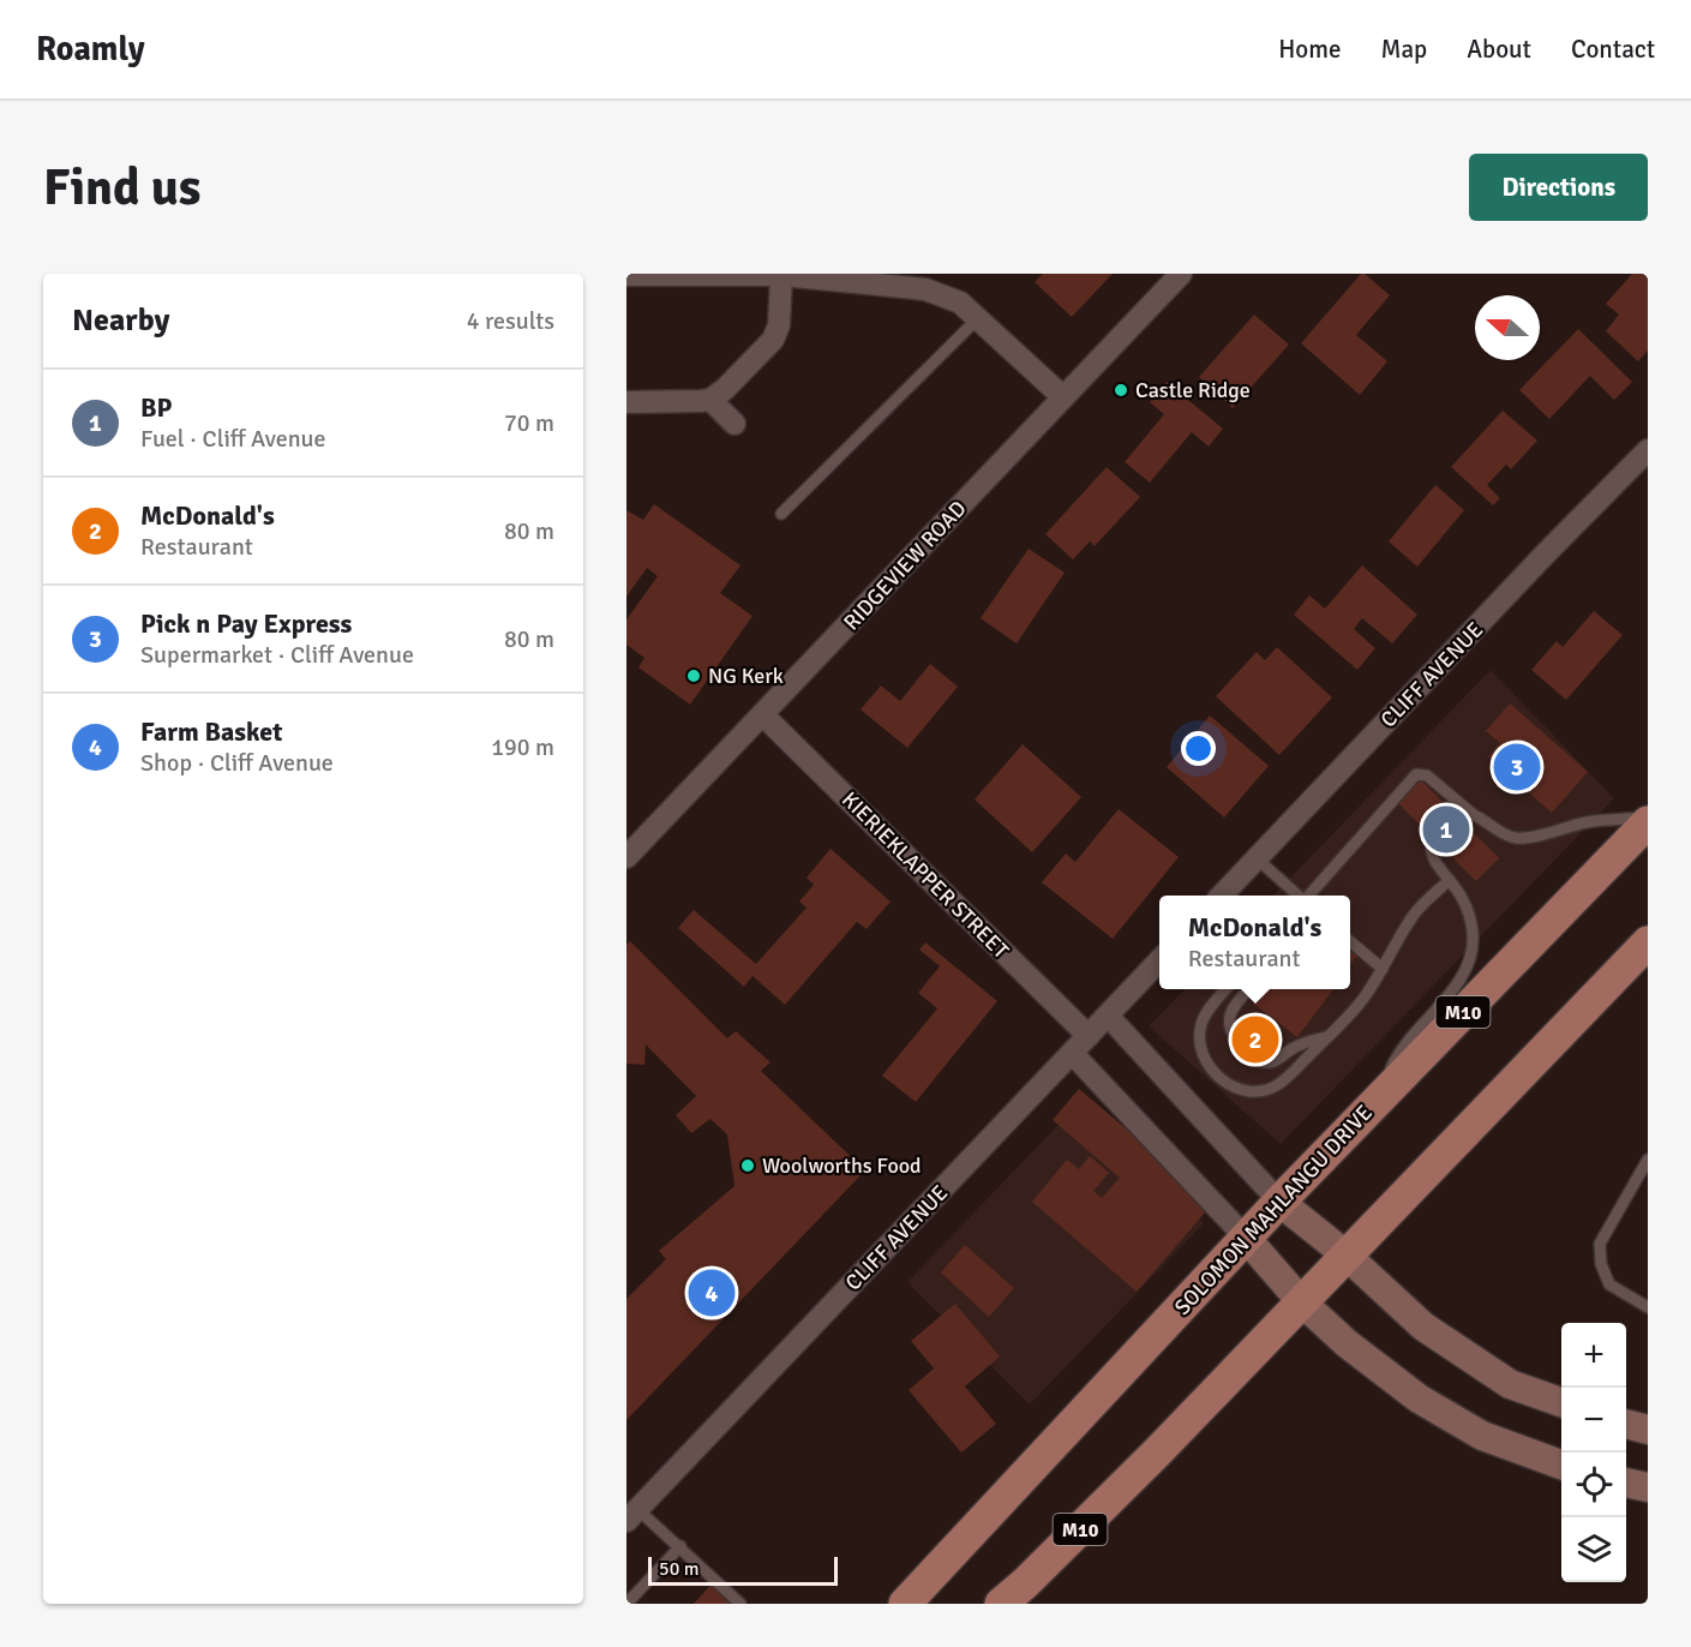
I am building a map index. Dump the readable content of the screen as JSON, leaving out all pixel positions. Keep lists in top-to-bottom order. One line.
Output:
{"streets":{"main road":["M10","SOLOMON MAHLANGU DRIVE"],"street":["RIDGEVIEW ROAD","CLIFF AVENUE","KIERIEKLAPPER STREET"]},"crossings":[["RIDGEVIEW ROAD","KIERIEKLAPPER STREET"],["CLIFF AVENUE","KIERIEKLAPPER STREET"]],"places":["Castle Ridge","NG Kerk","Woolworths Food"],"scale_bar":"50 m","north":"left","page":{"header":"Roamly","nav":["Home","Map","About","Contact"],"buttons":"Directions","title":"Find us","heading":["Nearby","4 results"],"list":[{"mark":"1","name":"BP","note":"Fuel · Cliff Avenue","value":"70 m"},{"mark":"2","name":"McDonald's","note":"Restaurant","value":"80 m"},{"mark":"3","name":"Pick n Pay Express","note":"Supermarket · Cliff Avenue","value":"80 m"},{"mark":"4","name":"Farm Basket","note":"Shop · Cliff Avenue","value":"190 m"}],"pins":["3","1","2","4"],"popup":["McDonald's","Restaurant"],"map_buttons":["+","−"],"scale":"50 m"}}
